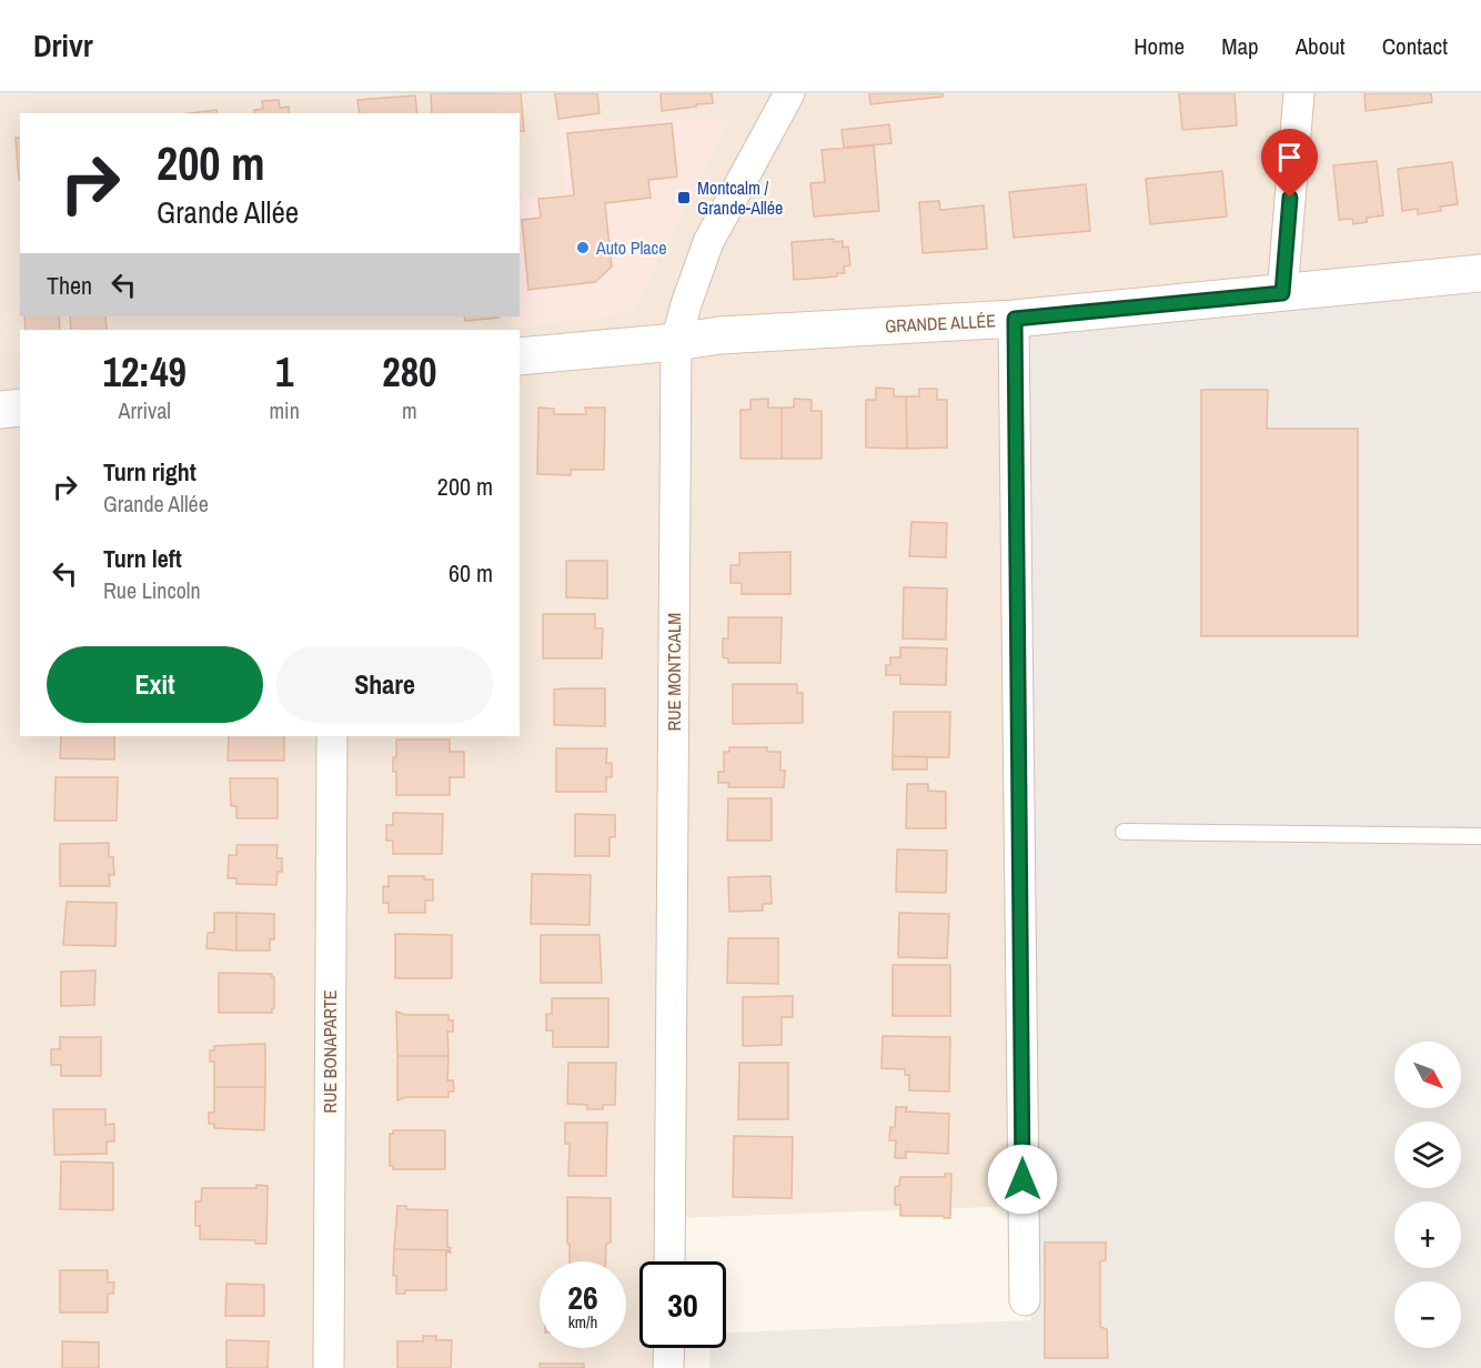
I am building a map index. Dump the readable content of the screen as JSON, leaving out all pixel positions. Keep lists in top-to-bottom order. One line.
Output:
{"streets":{"main road":["GRANDE ALLÉE"],"street":["RUE MONTCALM","RUE BONAPARTE"]},"crossings":[["GRANDE ALLÉE","RUE MONTCALM"]],"places":{"transit":["Montcalm / Grande-Allée"],"other":["Auto Place"]},"north":"bottom right","page":{"header":"Drivr","nav":["Home","Map","About","Contact"],"turn":["200 m","Grande Allée"],"then":"Then","eta":["12:49","Arrival","1","min","280","m"],"list":[{"name":"Turn right","note":"Grande Allée","value":"200 m"},{"name":"Turn left","note":"Rue Lincoln","value":"60 m"}],"buttons":["Exit","Share"],"map_buttons":["+","−"],"speed":"26 km/h","limit":"30"}}
